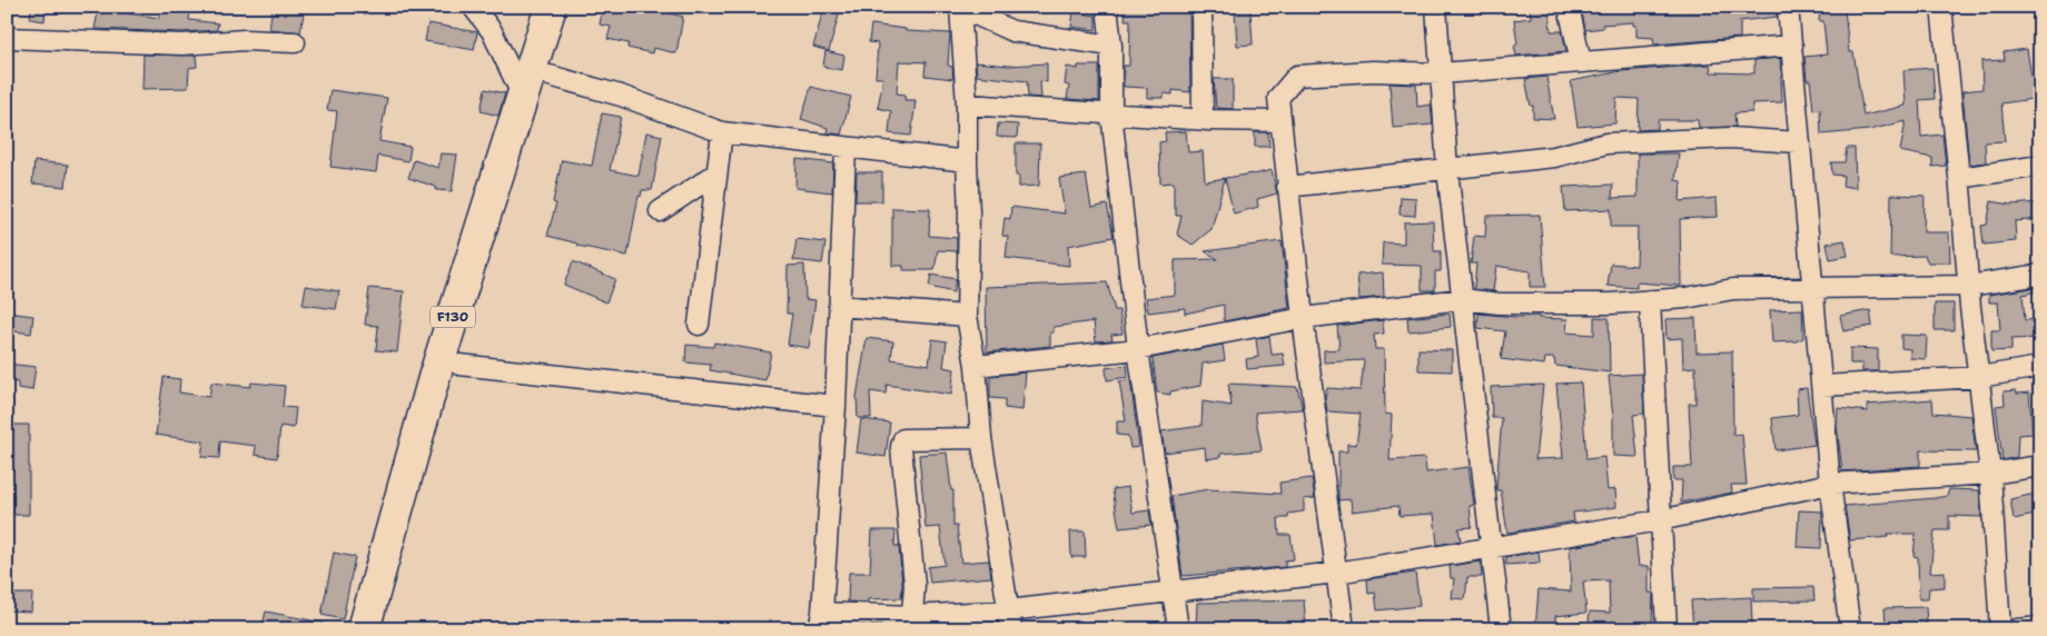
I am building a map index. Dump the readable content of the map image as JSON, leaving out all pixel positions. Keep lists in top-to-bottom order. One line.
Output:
{"streets":{"main road":["F130"]}}
